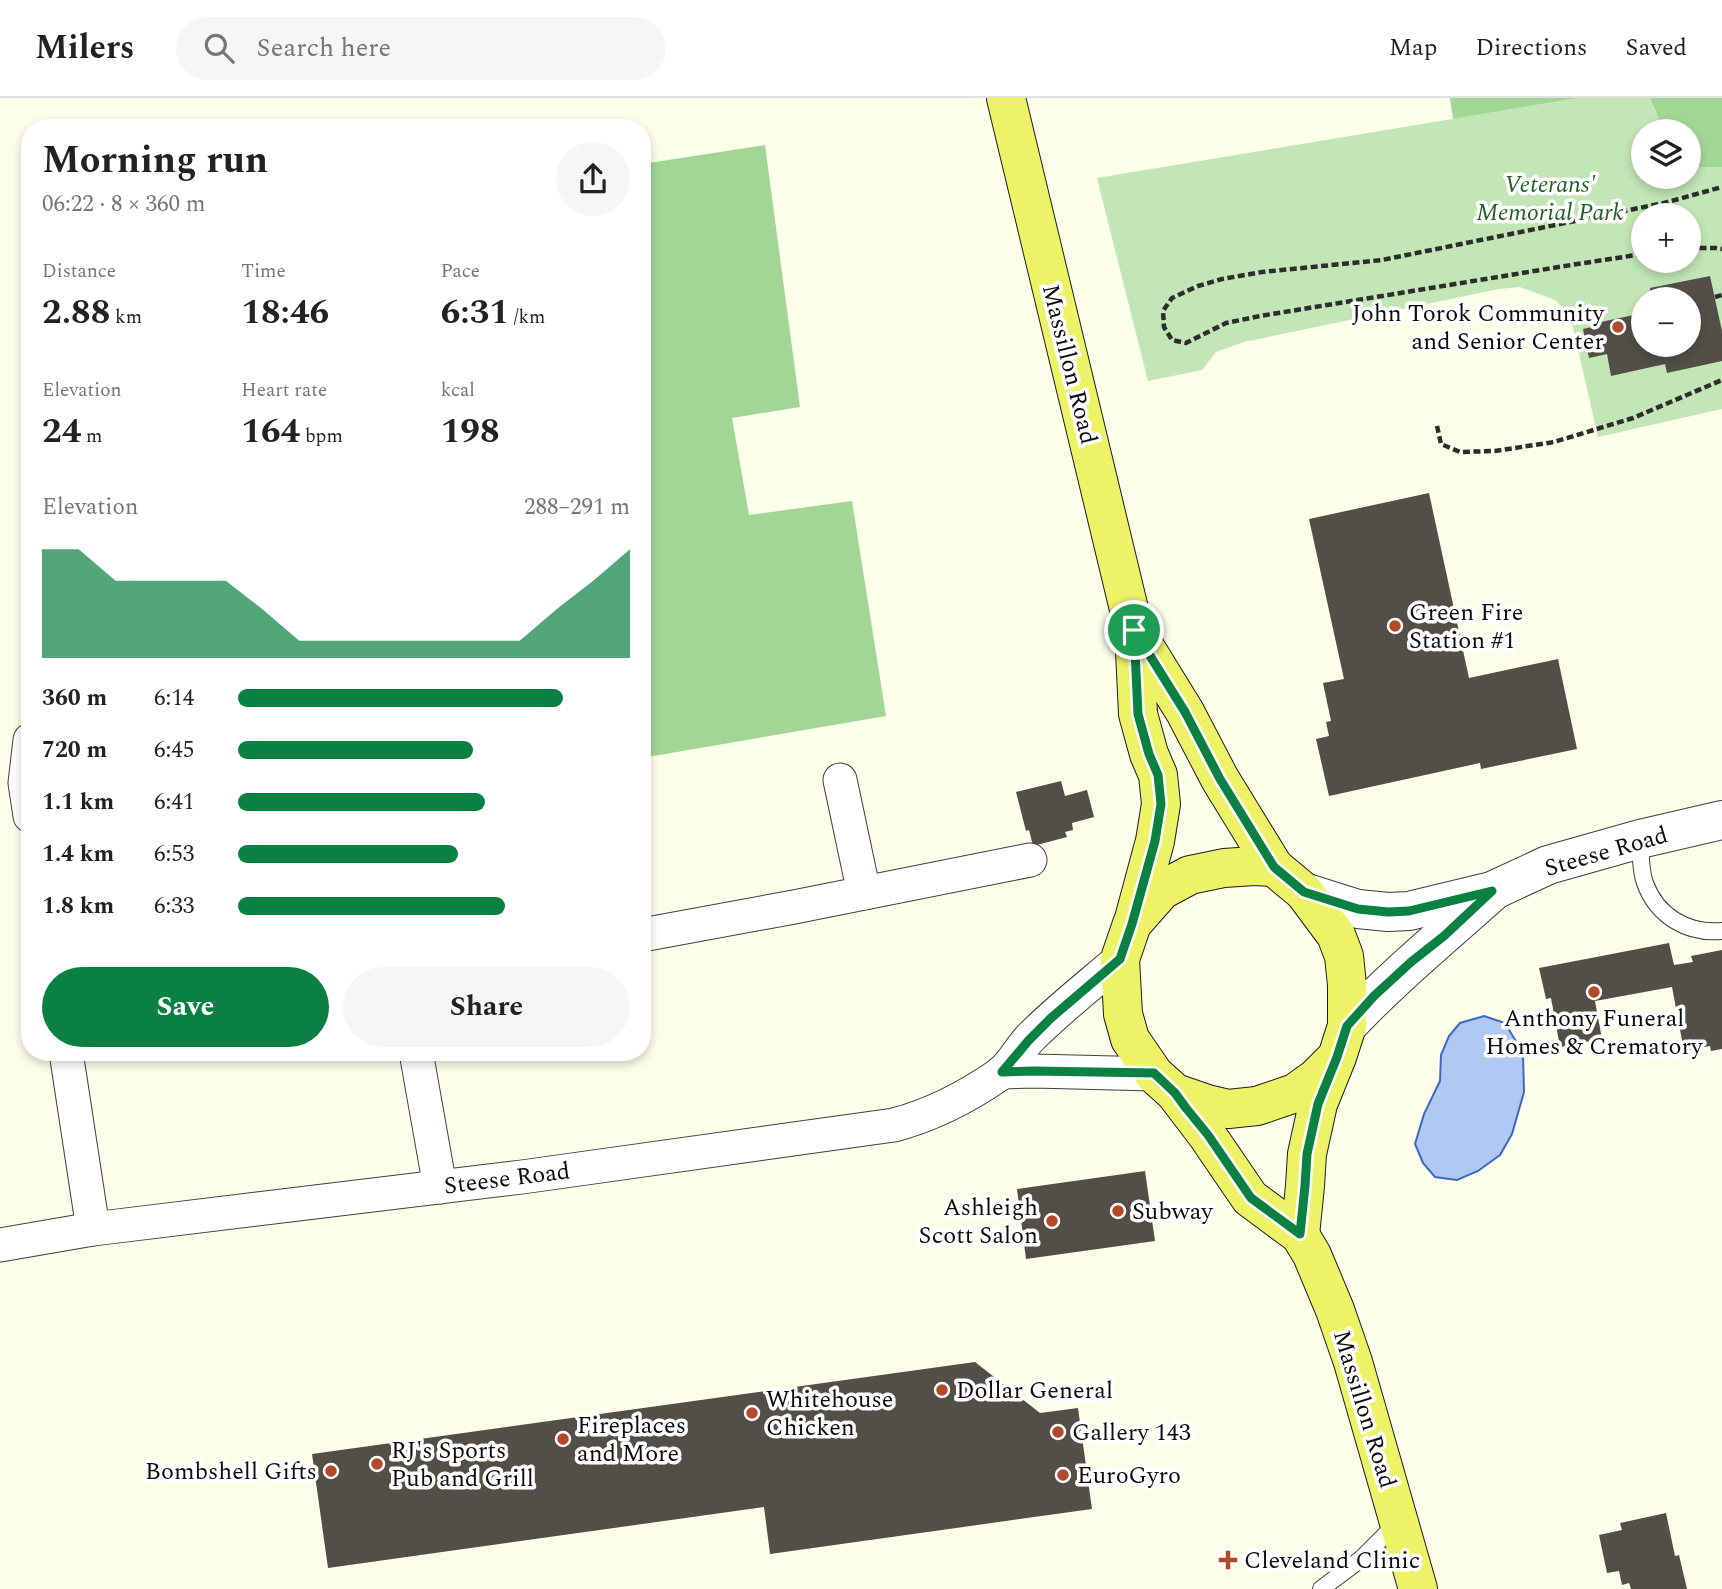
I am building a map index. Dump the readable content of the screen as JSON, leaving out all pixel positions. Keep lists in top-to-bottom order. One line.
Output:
{"streets":{"main road":["Massillon Road"],"street":["Steese Road"]},"crossings":[["Massillon Road","Steese Road"]],"parks":["Veterans' Memorial Park"],"places":{"other":["John Torok Community and Senior Center","Green Fire Station #1","Anthony Funeral Homes & Crematory","Subway","Ashleigh Scott Salon","Dollar General","Whitehouse Chicken","Gallery 143","Fireplaces and More","RJ's Sports Pub and Grill","Bombshell Gifts","EuroGyro"],"health":["Cleveland Clinic"]},"page":{"header":"Milers","search":"Search here","nav":["Map","Directions","Saved"],"map_buttons":["+","−"],"heading":["Morning run","06:22 · 8 × 360 m"],"stats":[["Distance","2.88 km"],["Time","18:46"],["Pace","6:31 /km"],["Elevation","24 m"],["Heart rate","164 bpm"],["kcal","198"]],"chart":["Elevation","288–291 m"],"list":[{"name":"360 m","note":"6:14"},{"name":"720 m","note":"6:45"},{"name":"1.1 km","note":"6:41"},{"name":"1.4 km","note":"6:53"},{"name":"1.8 km","note":"6:33"}],"buttons":["Save","Share"]}}
